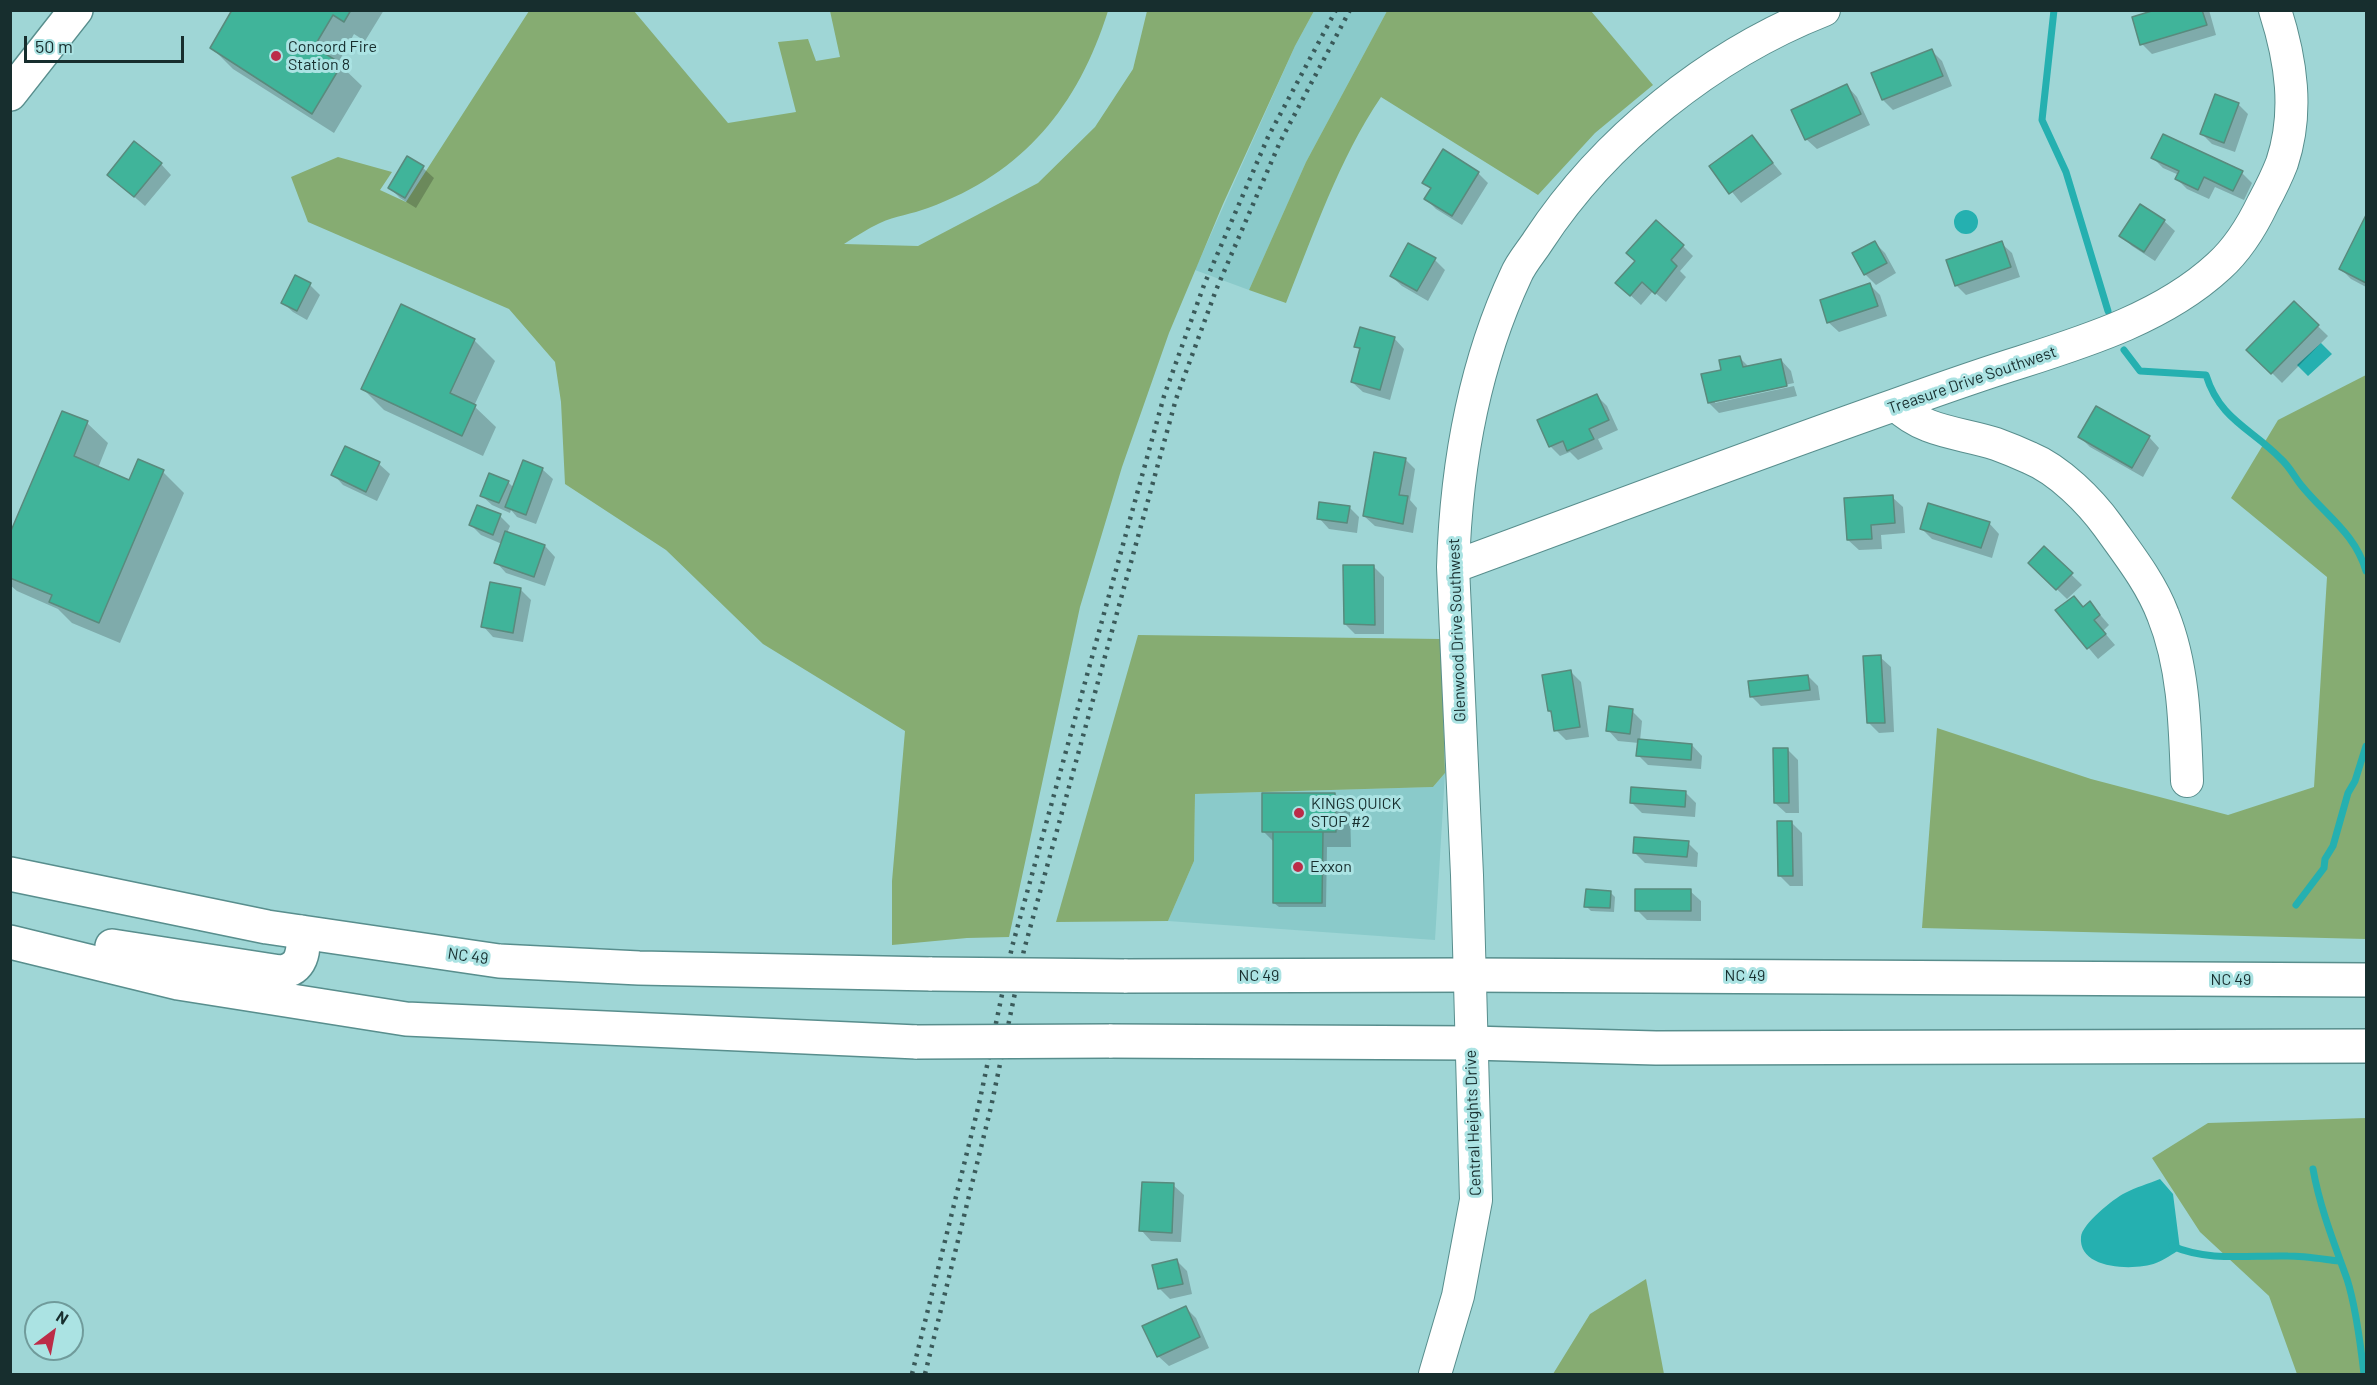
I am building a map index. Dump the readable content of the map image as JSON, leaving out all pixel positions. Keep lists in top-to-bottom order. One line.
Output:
{"streets":{"main road":["NC 49"],"street":["Treasure Drive Southwest","Glenwood Drive Southwest","Central Heights Drive"]},"crossings":[["Treasure Drive Southwest","Glenwood Drive Southwest"],["Glenwood Drive Southwest","NC 49"],["Glenwood Drive Southwest","Central Heights Drive"],["NC 49","Central Heights Drive"]],"places":["Concord Fire Station 8","KINGS QUICK STOP #2","Exxon"],"scale_bar":"50 m","north":"top right"}
